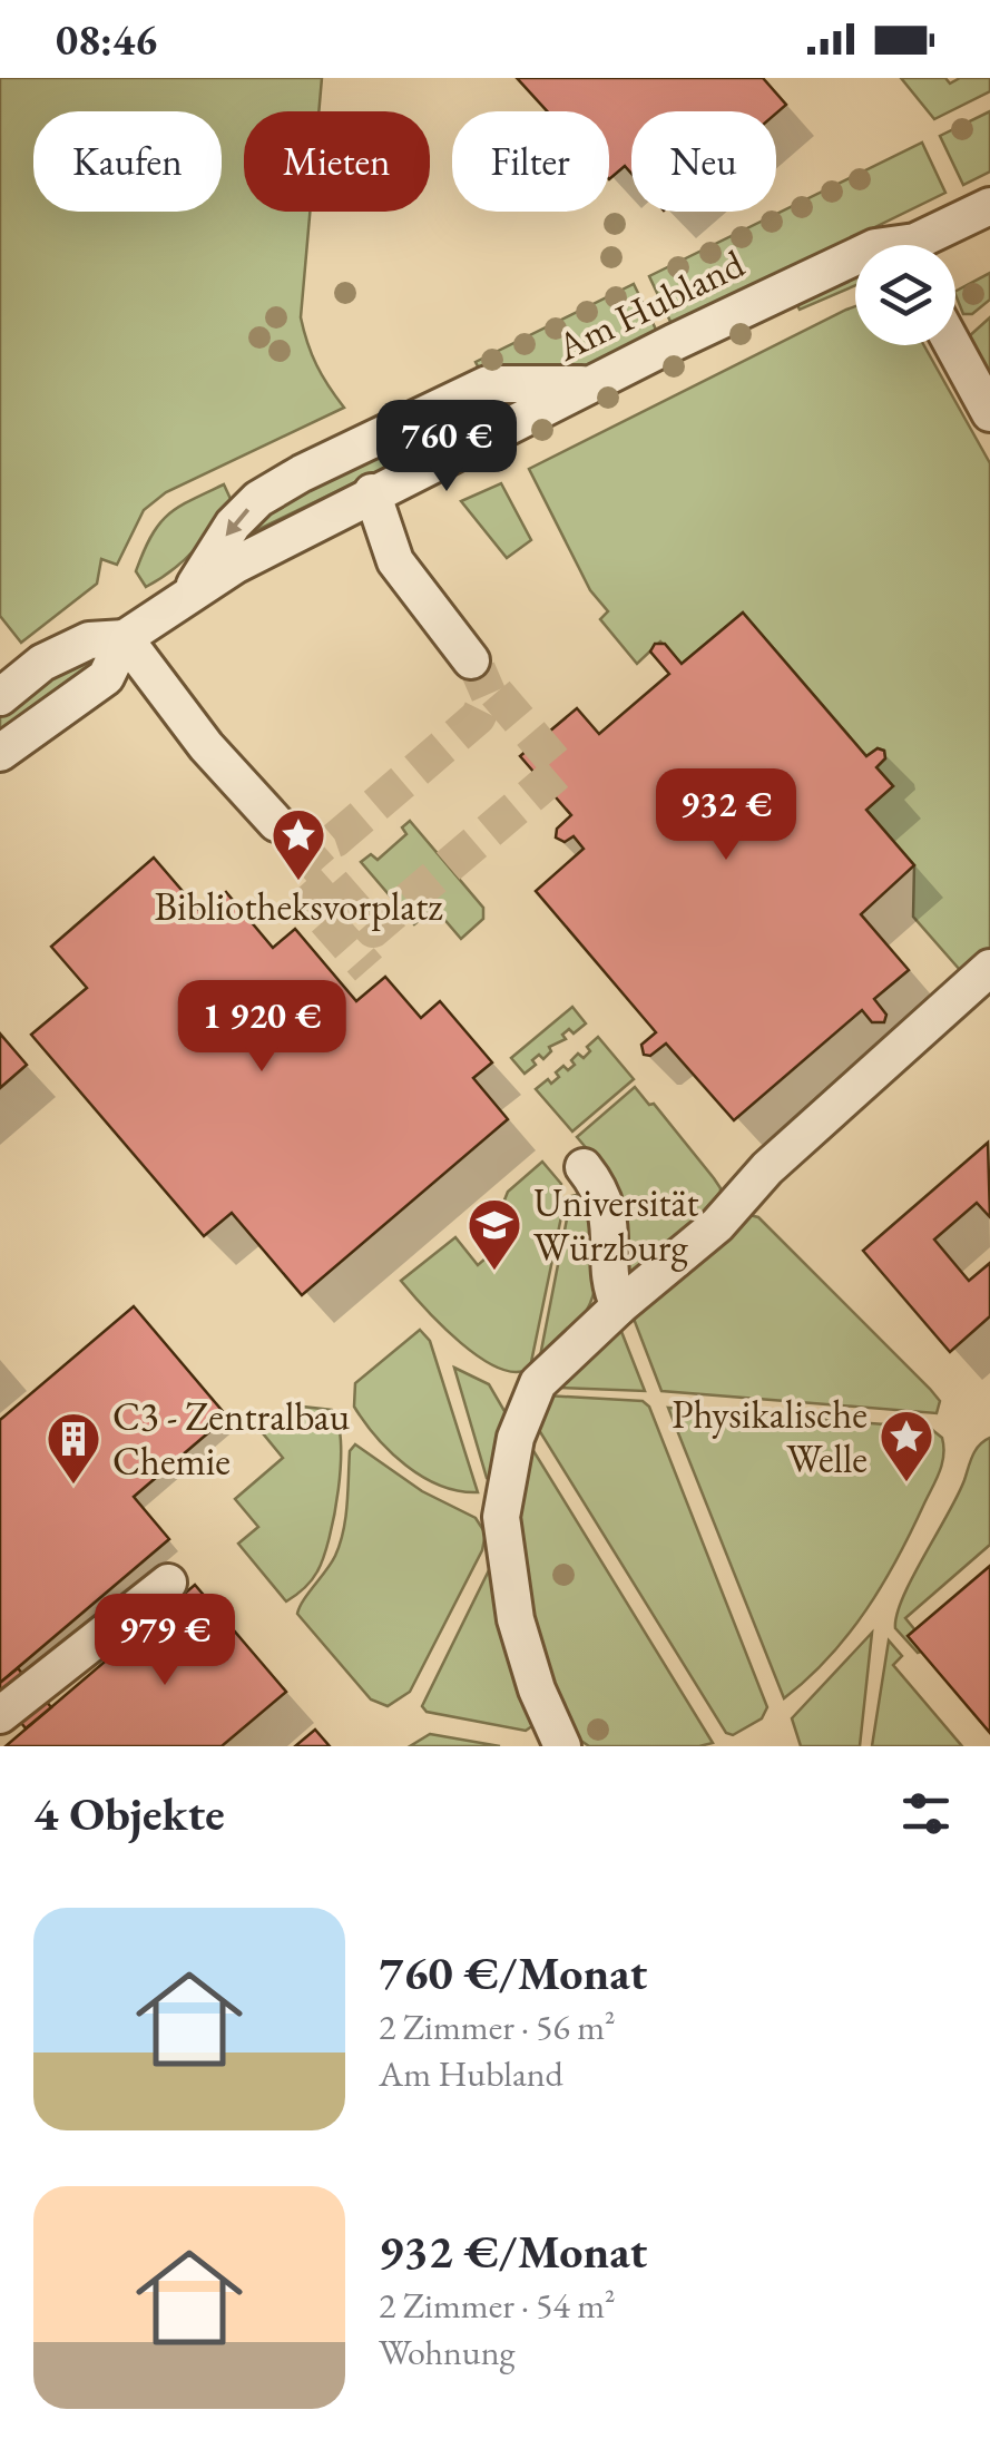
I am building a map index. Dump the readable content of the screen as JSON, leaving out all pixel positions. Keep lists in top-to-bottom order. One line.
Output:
{"streets":{"street":["Am Hubland"]},"places":{"place":["Bibliotheksvorplatz","Physikalische Welle"],"school or university":["Universität Würzburg"],"building":["C3 - Zentralbau Chemie"]},"page":{"status":"08:46","chip":["Kaufen","Mieten","Filter","Neu"],"price":["760 €","932 €","1 920 €","979 €"],"heading":"4 Objekte","list":[{"name":"760 €/Monat","note":"2 Zimmer · 56 m² · Am Hubland"},{"name":"932 €/Monat","note":"2 Zimmer · 54 m² · Wohnung"}]}}
